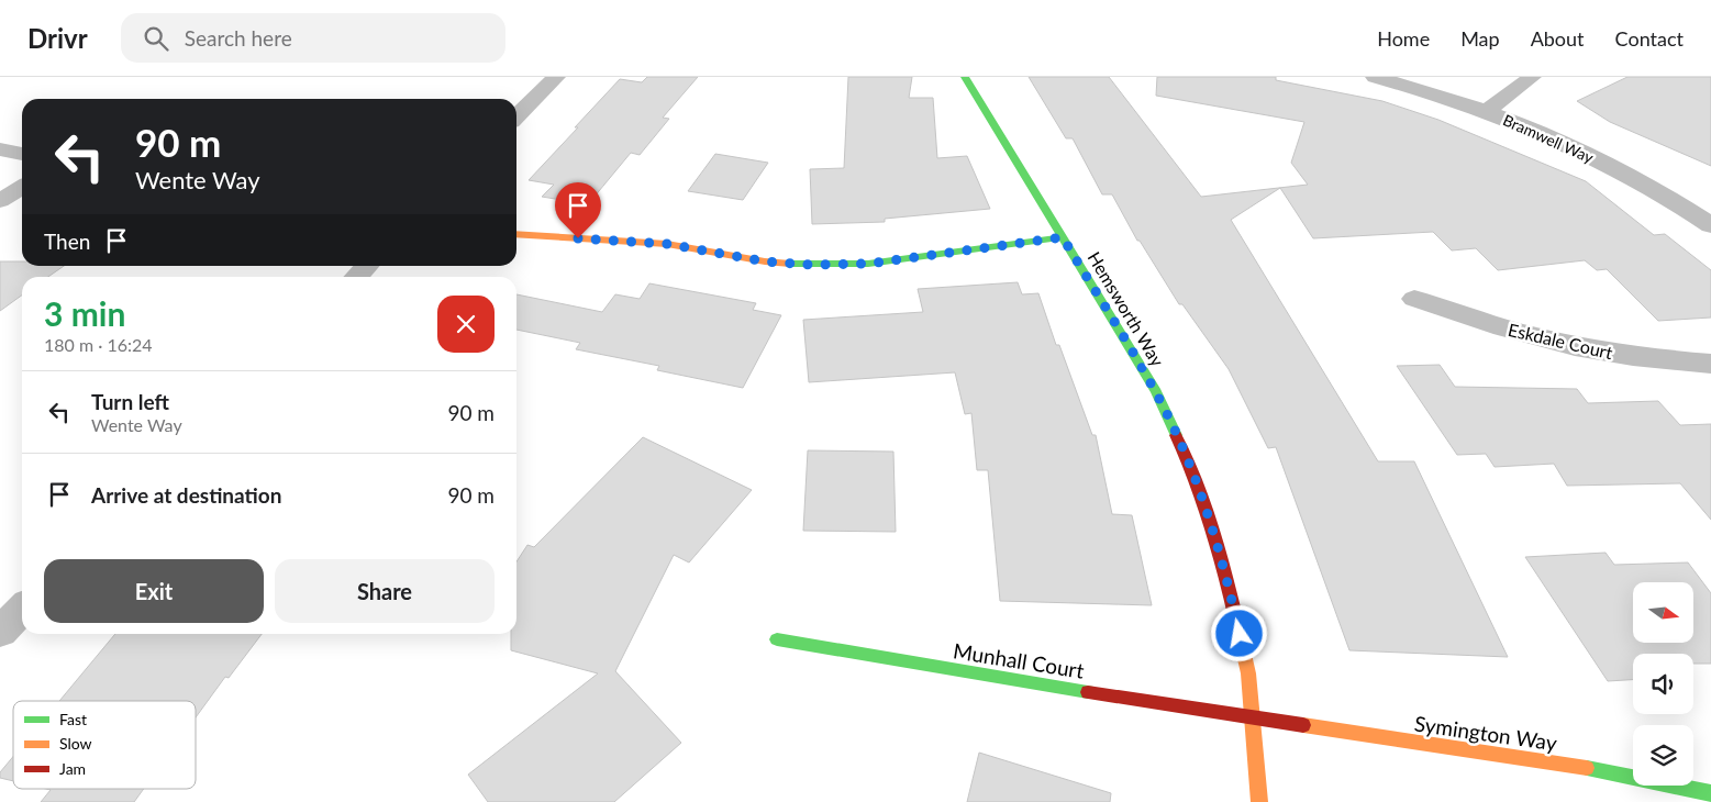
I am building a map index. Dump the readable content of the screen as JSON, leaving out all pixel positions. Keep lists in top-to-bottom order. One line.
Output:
{"streets":{"street":["Bramwell Way","Hemsworth Way","Eskdale Court","Munhall Court","Symington Way"]},"crossings":[["Hemsworth Way","Munhall Court"],["Hemsworth Way","Symington Way"],["Munhall Court","Symington Way"]],"legend":["Fast","Slow","Jam"],"north":"right","page":{"header":"Drivr","search":"Search here","nav":["Home","Map","About","Contact"],"turn":["90 m","Wente Way"],"then":"Then","heading":["3 min","180 m · 16:24"],"list":[{"name":"Turn left","note":"Wente Way","value":"90 m"},{"name":"Arrive at destination","value":"90 m"}],"buttons":["Exit","Share"]}}
